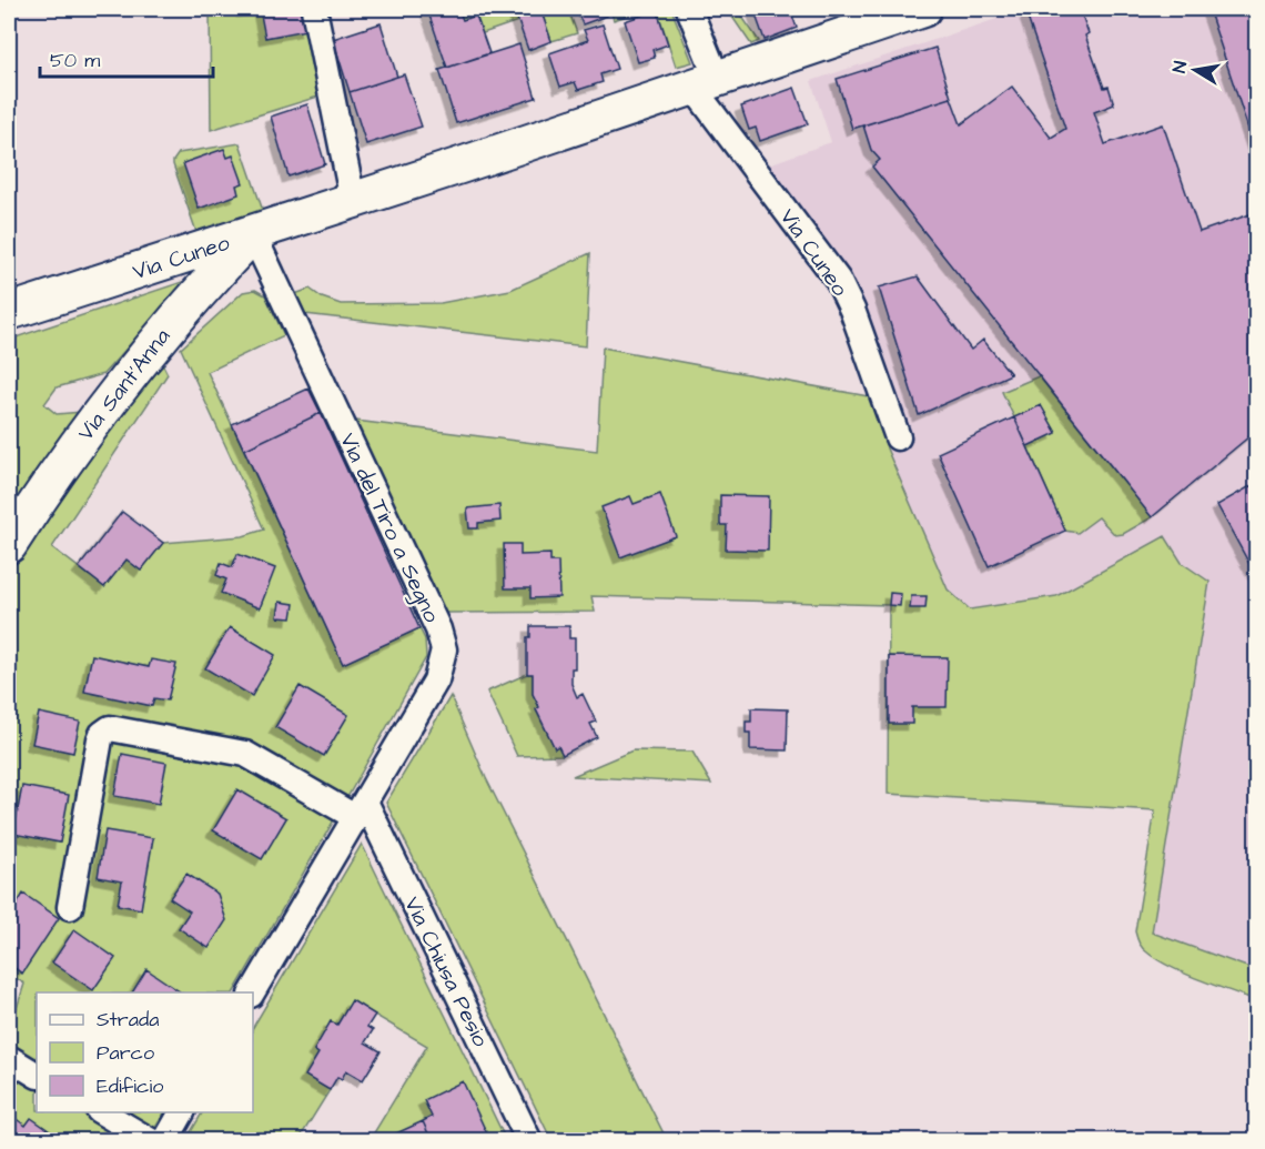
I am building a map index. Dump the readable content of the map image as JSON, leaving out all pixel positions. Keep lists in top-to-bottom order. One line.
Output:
{"streets":{"main road":["Via Cuneo","Via Sant'Anna"],"street":["Via del Tiro a Segno","Via Chiusa Pesio"]},"crossings":[["Via Cuneo","Via Sant'Anna"],["Via Cuneo","Via del Tiro a Segno"],["Via Sant'Anna","Via del Tiro a Segno"],["Via del Tiro a Segno","Via Chiusa Pesio"]],"legend":["Strada","Parco","Edificio"],"scale_bar":"50 m","north":"left"}
